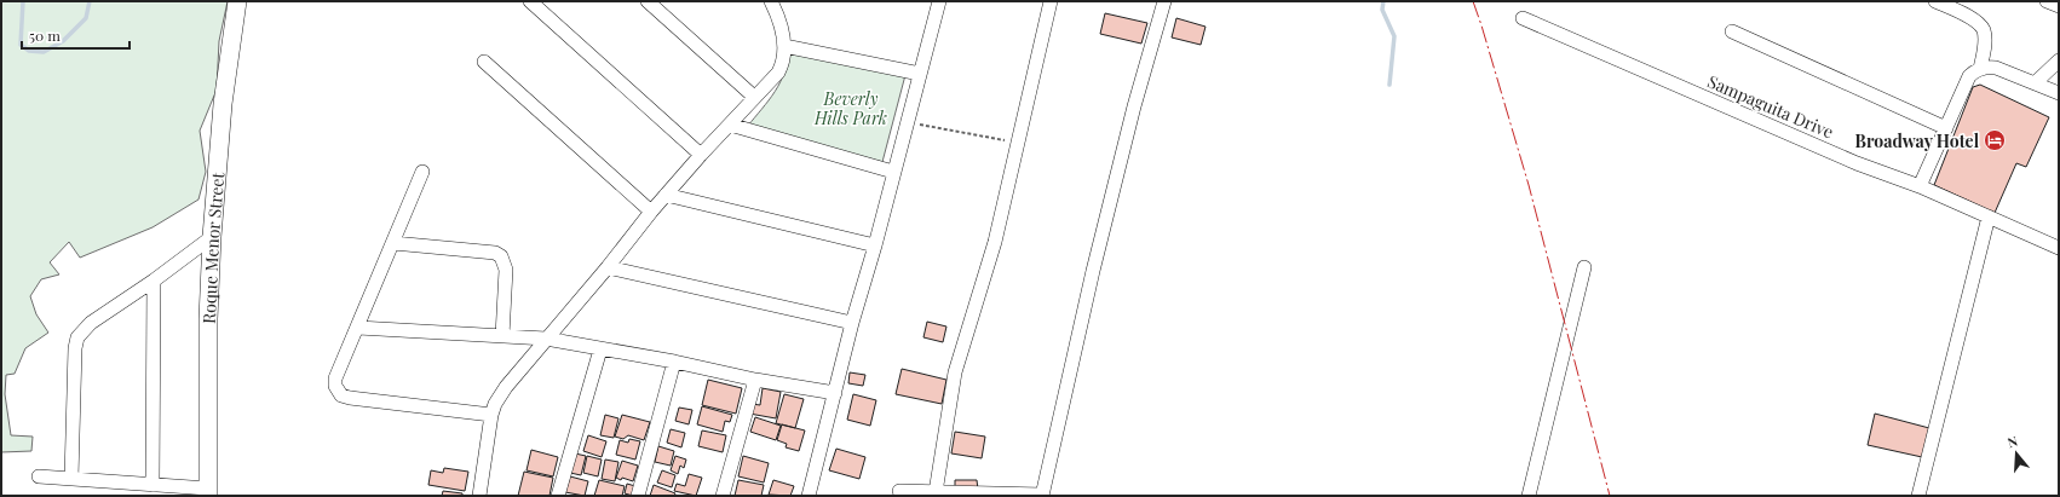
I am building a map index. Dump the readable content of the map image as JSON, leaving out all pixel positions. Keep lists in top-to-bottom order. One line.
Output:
{"streets":{"street":["Sampaguita Drive","Roque Menor Street"]},"parks":["Beverly Hills Park"],"places":{"hotel":["Broadway Hotel"]},"scale_bar":"50 m","north":"top"}
